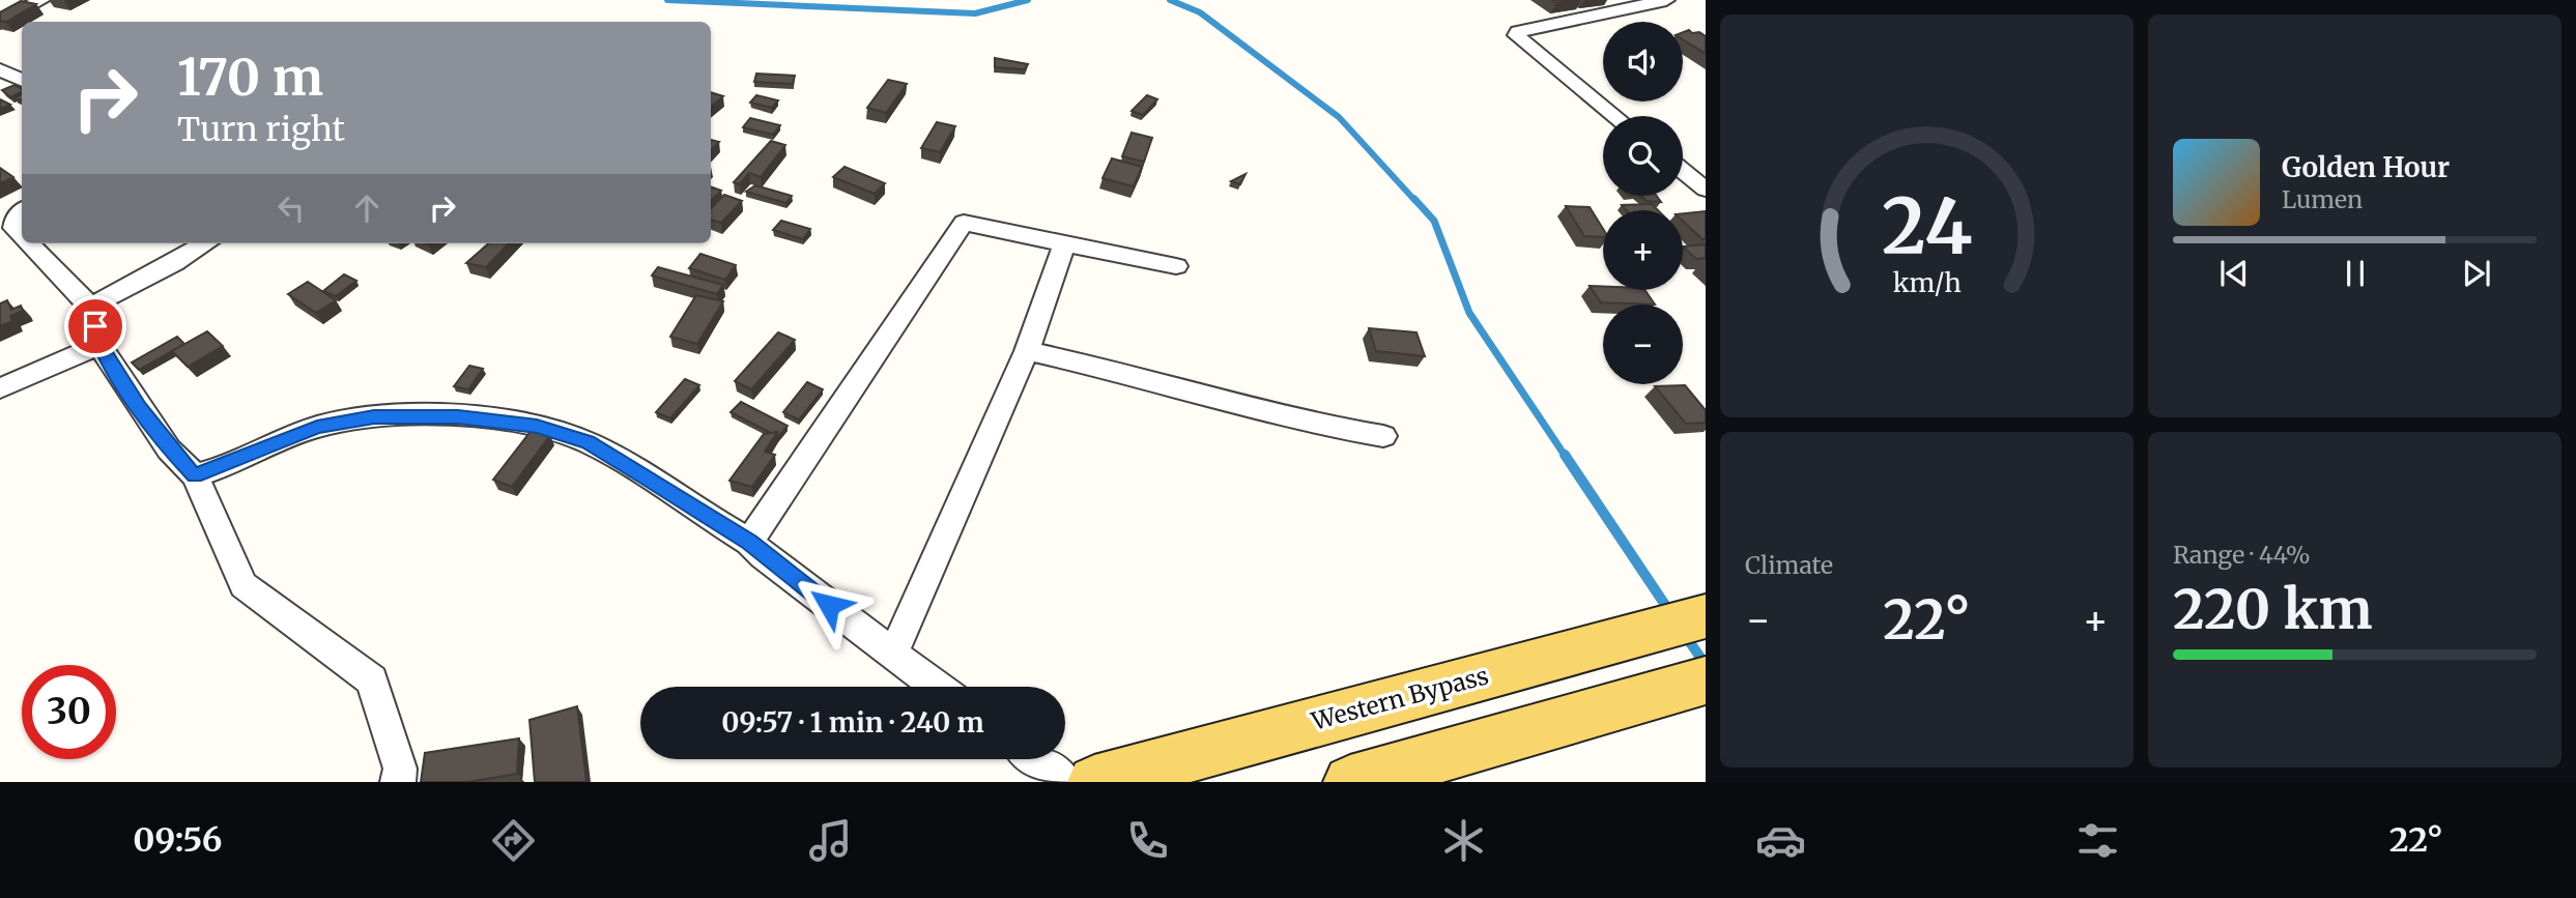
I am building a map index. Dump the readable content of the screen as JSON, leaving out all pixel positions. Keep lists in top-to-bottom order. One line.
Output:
{"streets":{"main road":["Western Bypass"]},"page":{"map_buttons":["+","−"],"turn":["170 m","Turn right"],"song":["Golden Hour","Lumen"],"tile":["Climate",["Range · 44%","220 km"]],"heat":["−","22°","+"],"limit":"30","trip":"09:57 · 1 min · 240 m","tabs":["09:56","22°"],"gauge":["24","km/h"]}}
